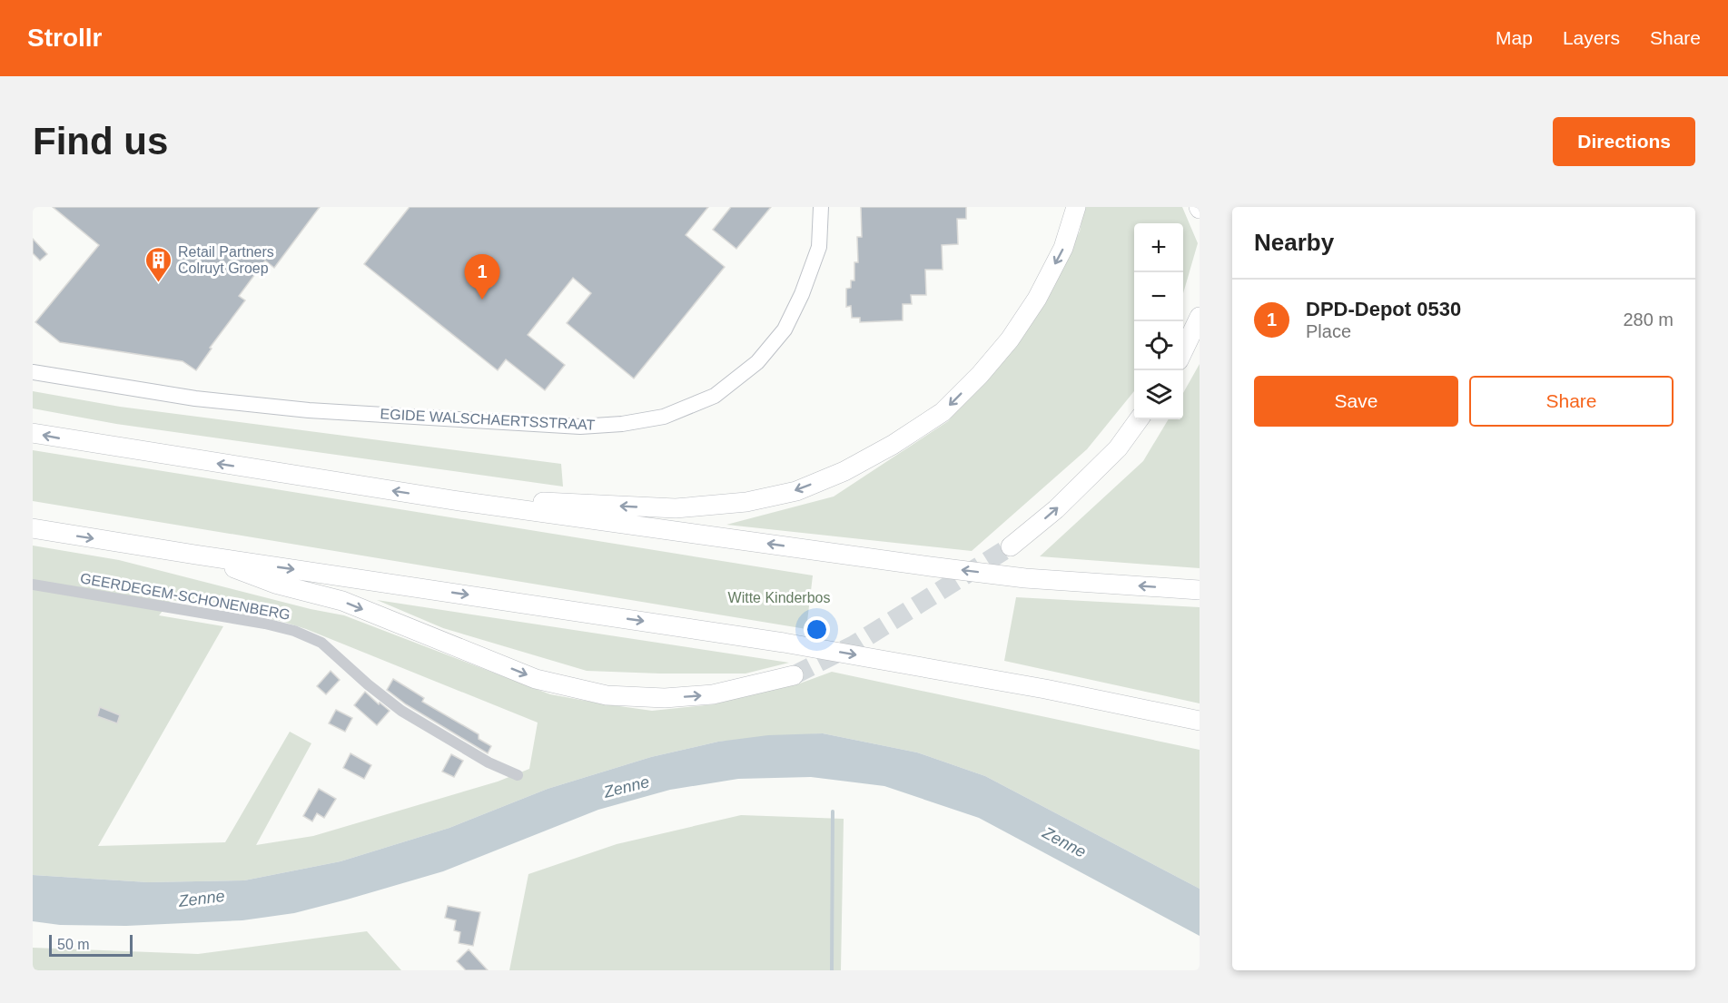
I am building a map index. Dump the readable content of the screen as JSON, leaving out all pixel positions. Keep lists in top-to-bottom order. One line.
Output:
{"streets":{"main road":["EGIDE WALSCHAERTSSTRAAT"],"street":["GEERDEGEM-SCHONENBERG"]},"water":["Zenne"],"parks":["Witte Kinderbos"],"places":{"building":["Retail Partners Colruyt Groep"]},"scale_bar":"50 m","page":{"header":"Strollr","nav":["Map","Layers","Share"],"buttons":["Directions",["Save","Share"]],"title":"Find us","heading":"Nearby","map_buttons":["+","−"],"pins":"1","list":[{"mark":"1","name":"DPD-Depot 0530","note":"Place","value":"280 m"}],"scale":"50 m"}}
